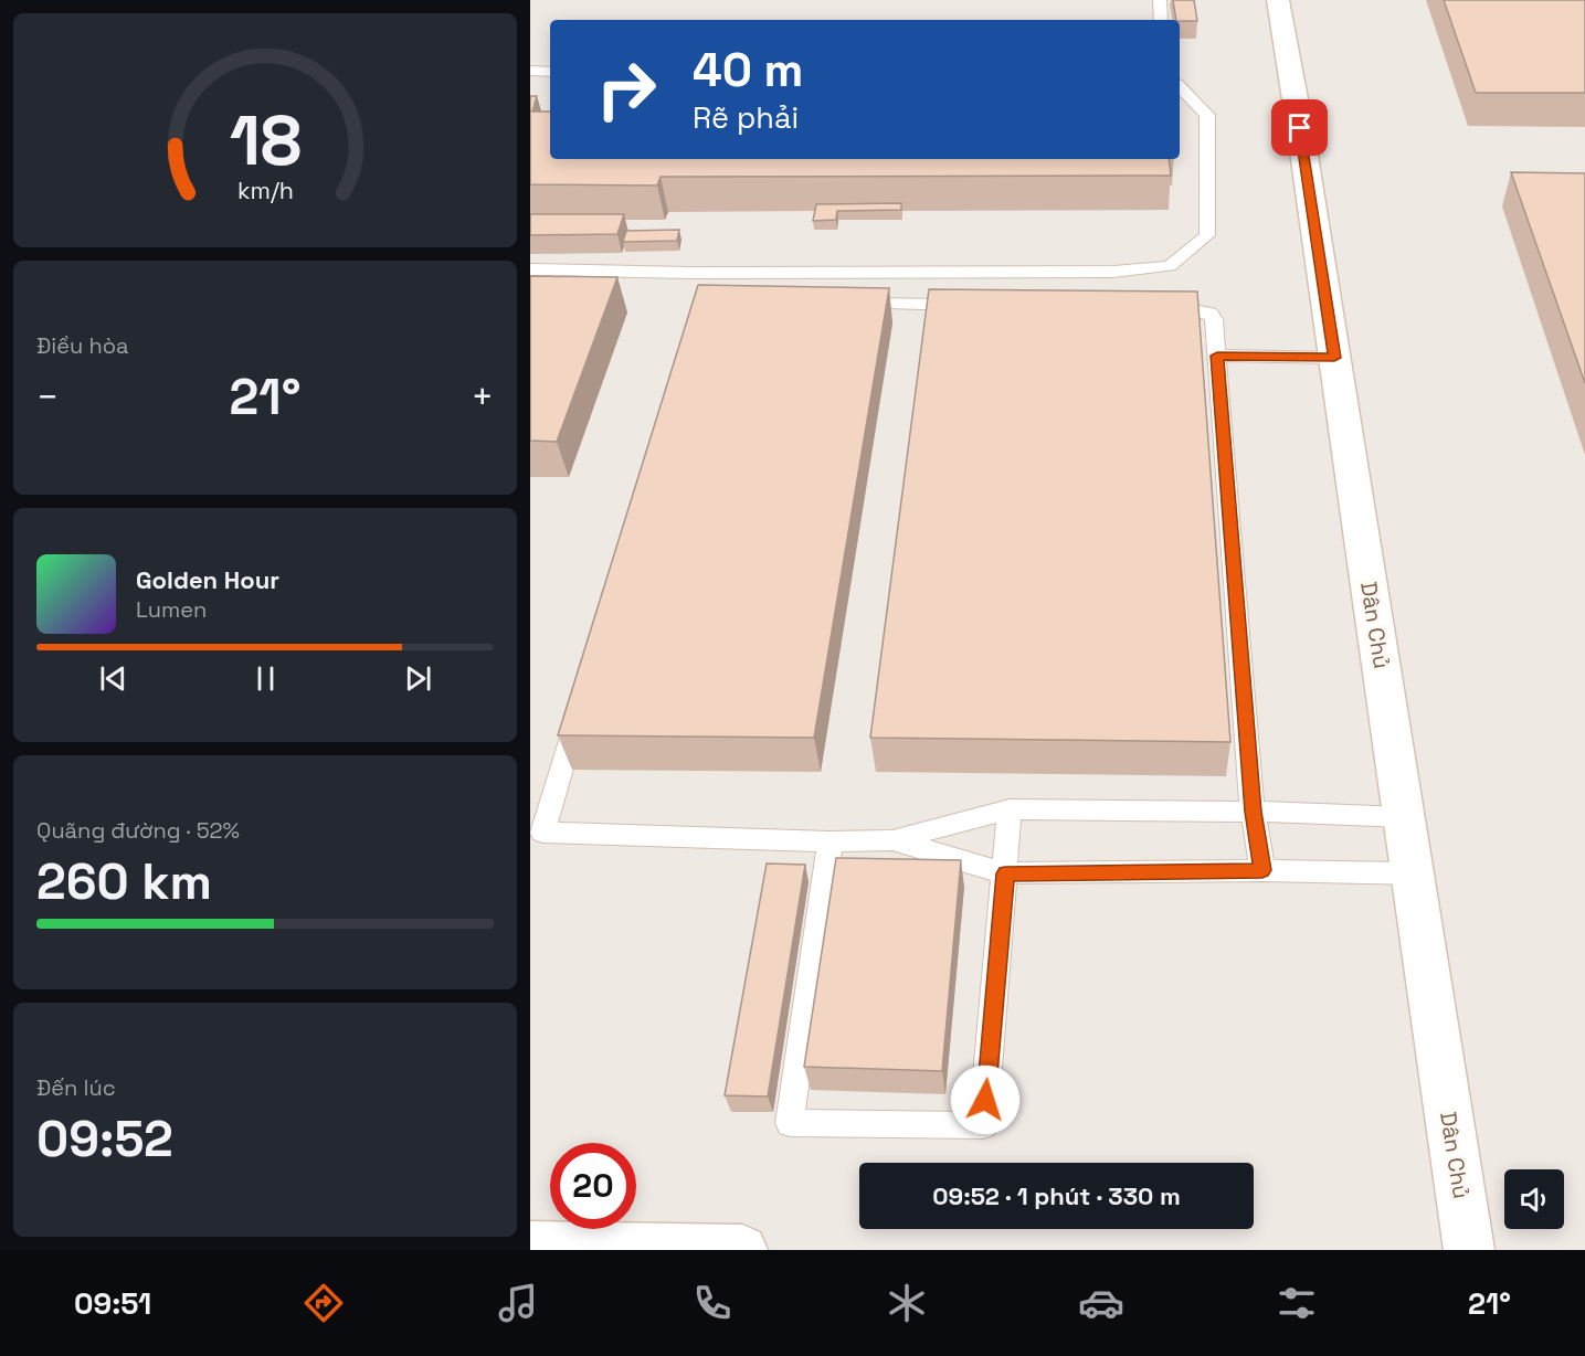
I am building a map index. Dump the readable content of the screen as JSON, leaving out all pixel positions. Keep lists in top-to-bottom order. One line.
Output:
{"streets":{"main road":["Dân Chủ"]},"page":{"turn":["40 m","Rẽ phải"],"tile":["Điều hòa",["Quãng đường · 52%","260 km"],["Đến lúc","09:52"]],"heat":["−","21°","+"],"song":["Golden Hour","Lumen"],"limit":"20","trip":"09:52 · 1 phút · 330 m","tabs":["09:51","21°"],"gauge":["18","km/h"]}}
